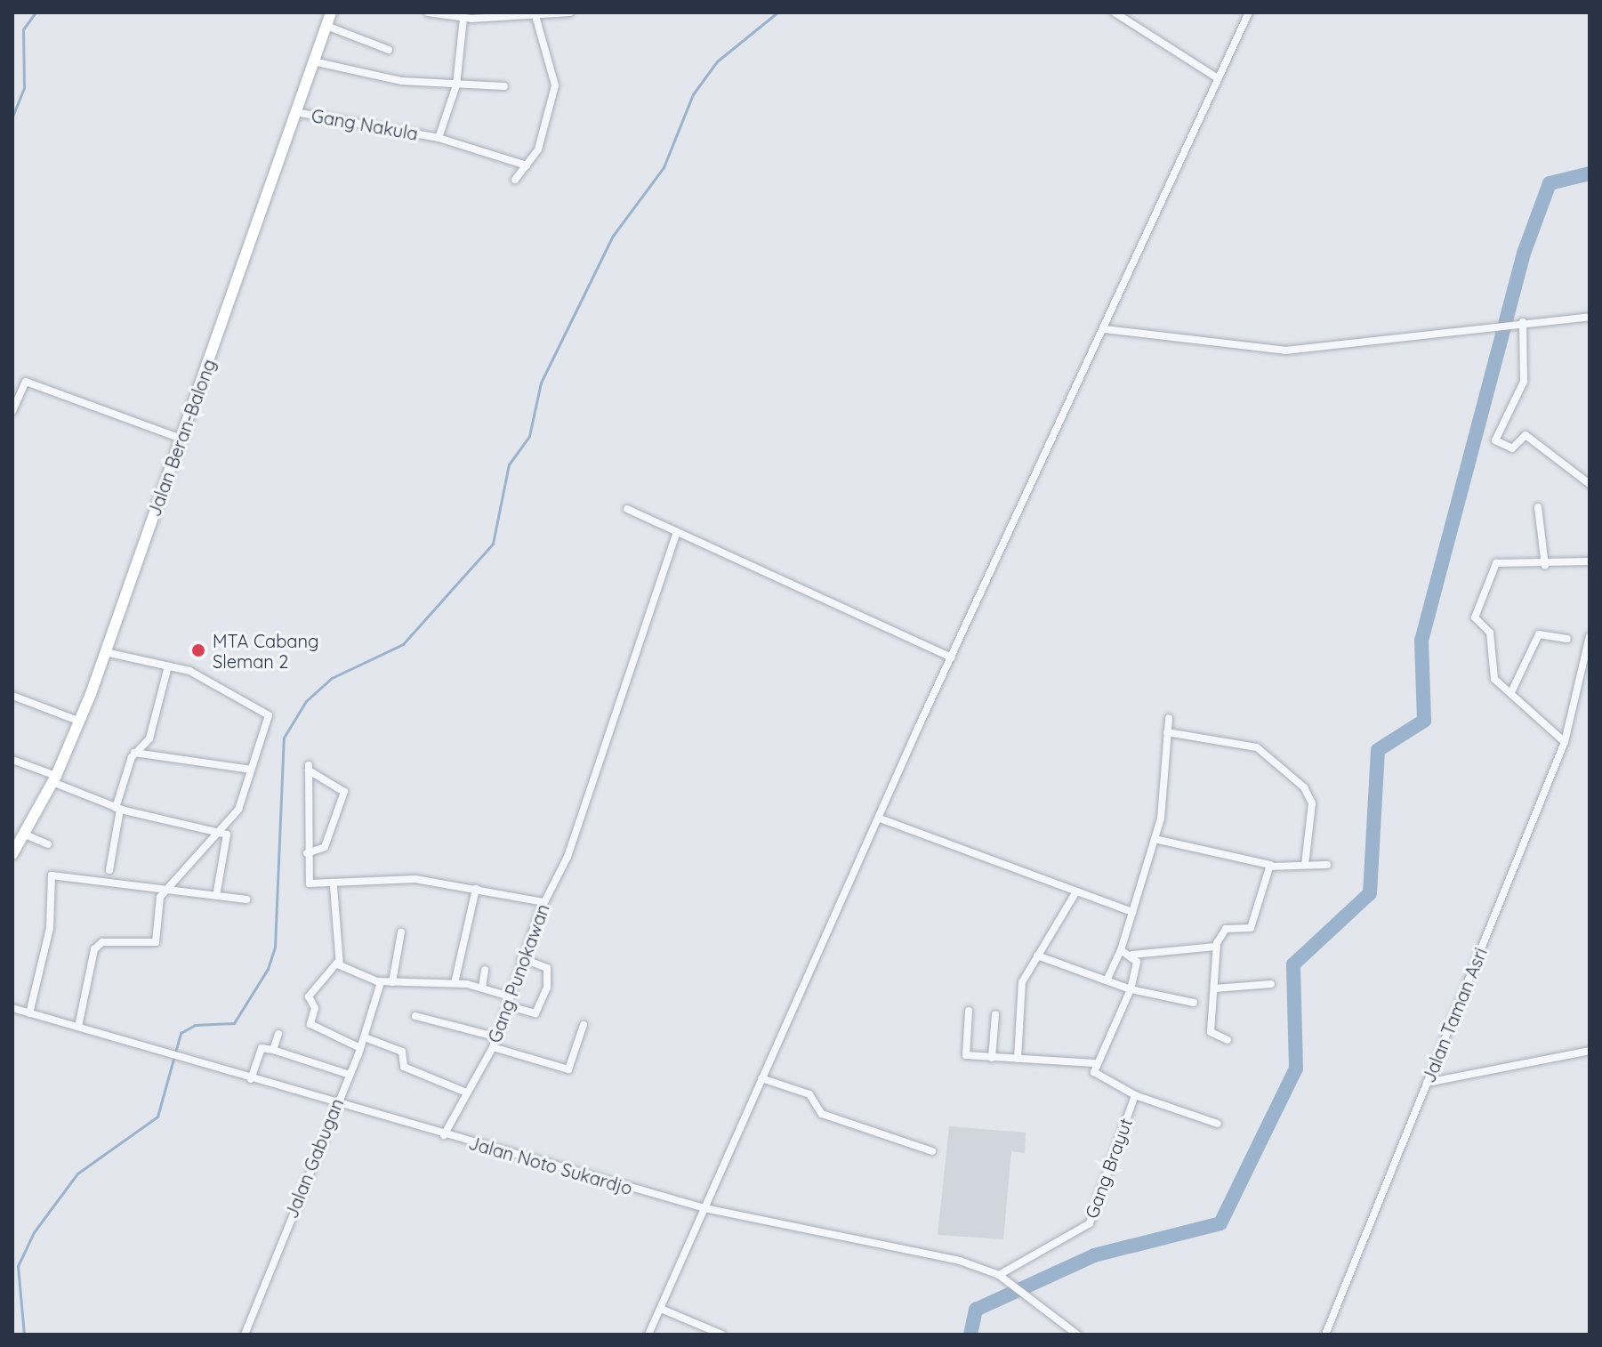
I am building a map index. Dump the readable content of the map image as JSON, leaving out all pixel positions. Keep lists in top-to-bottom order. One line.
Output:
{"streets":{"main road":["Jalan Beran-Balong"],"street":["Gang Nakula","Gang Punokawan","Jalan Taman Asri","Jalan Gabugan","Jalan Noto Sukardjo","Gang Brayut"]},"crossings":[["Gang Nakula","Jalan Beran-Balong"],["Gang Punokawan","Jalan Noto Sukardjo"],["Jalan Gabugan","Jalan Noto Sukardjo"],["Jalan Noto Sukardjo","Gang Brayut"]],"places":["MTA Cabang Sleman 2"]}
